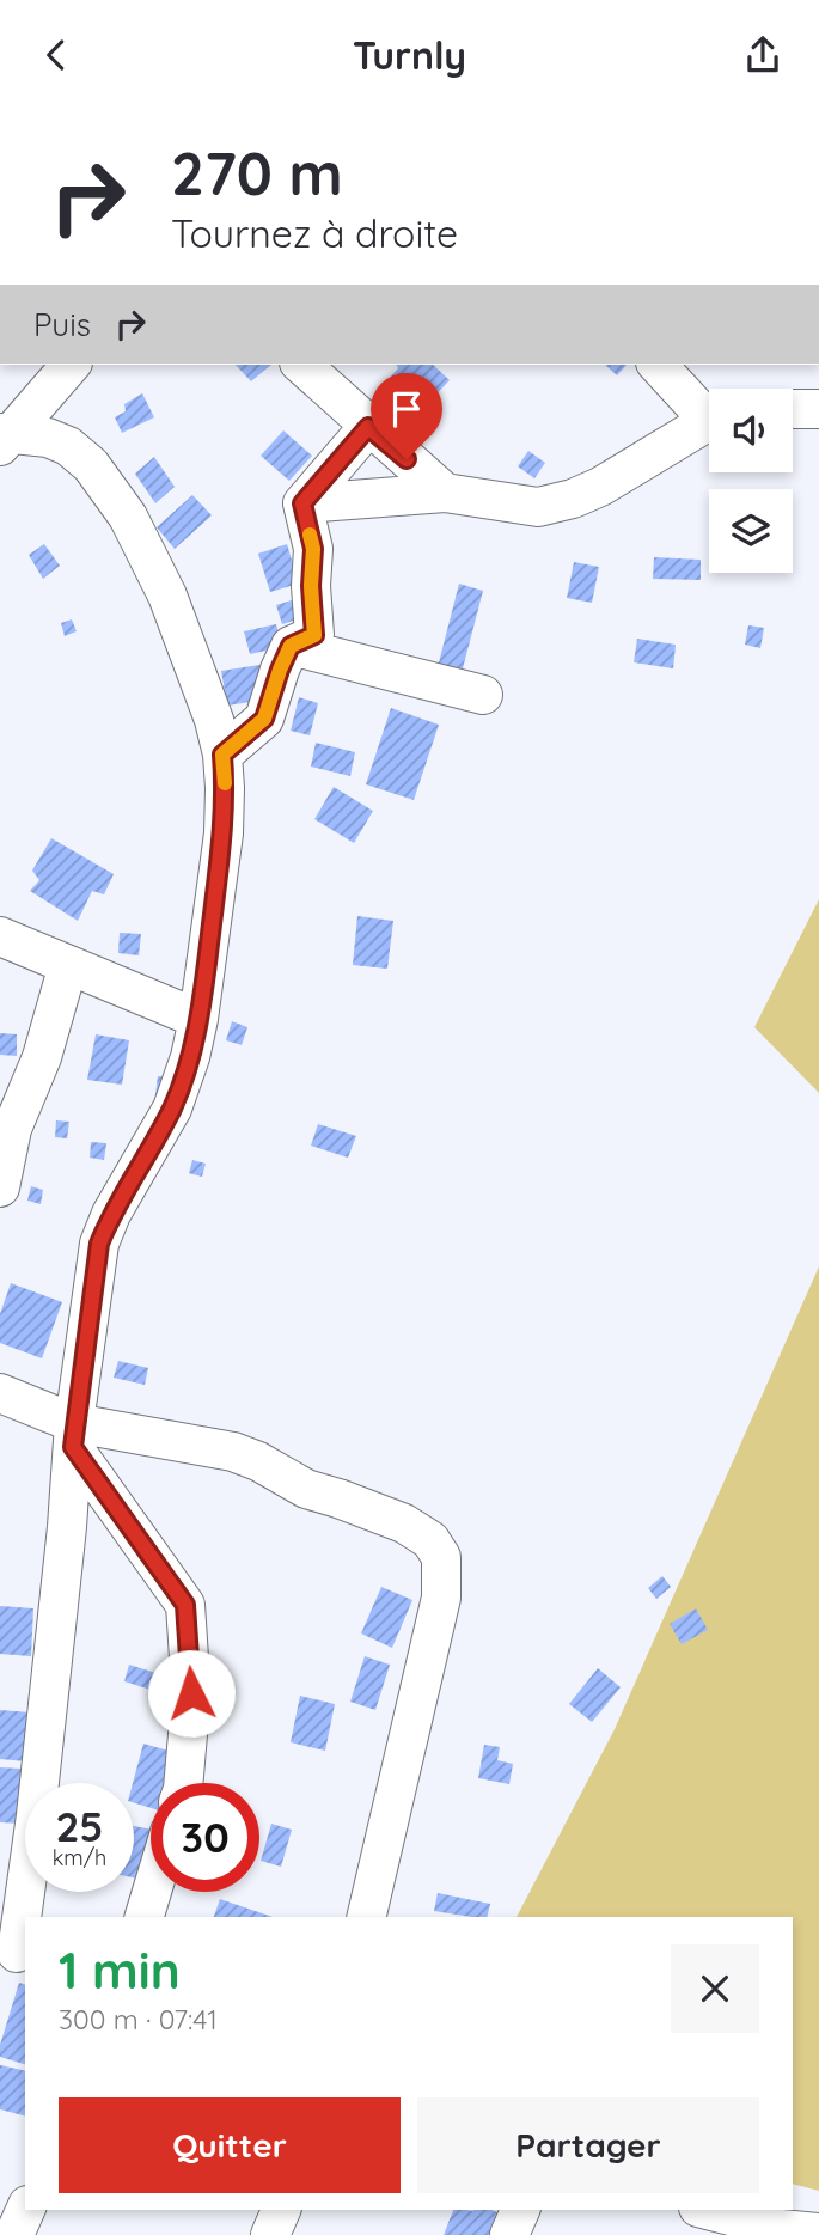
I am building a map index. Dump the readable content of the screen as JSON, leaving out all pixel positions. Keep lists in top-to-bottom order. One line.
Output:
{"page":{"header":"Turnly","turn":["270 m","Tournez à droite"],"then":"Puis","speed":"25 km/h","limit":"30","heading":["1 min","300 m · 07:41"],"buttons":["Quitter","Partager"]}}
